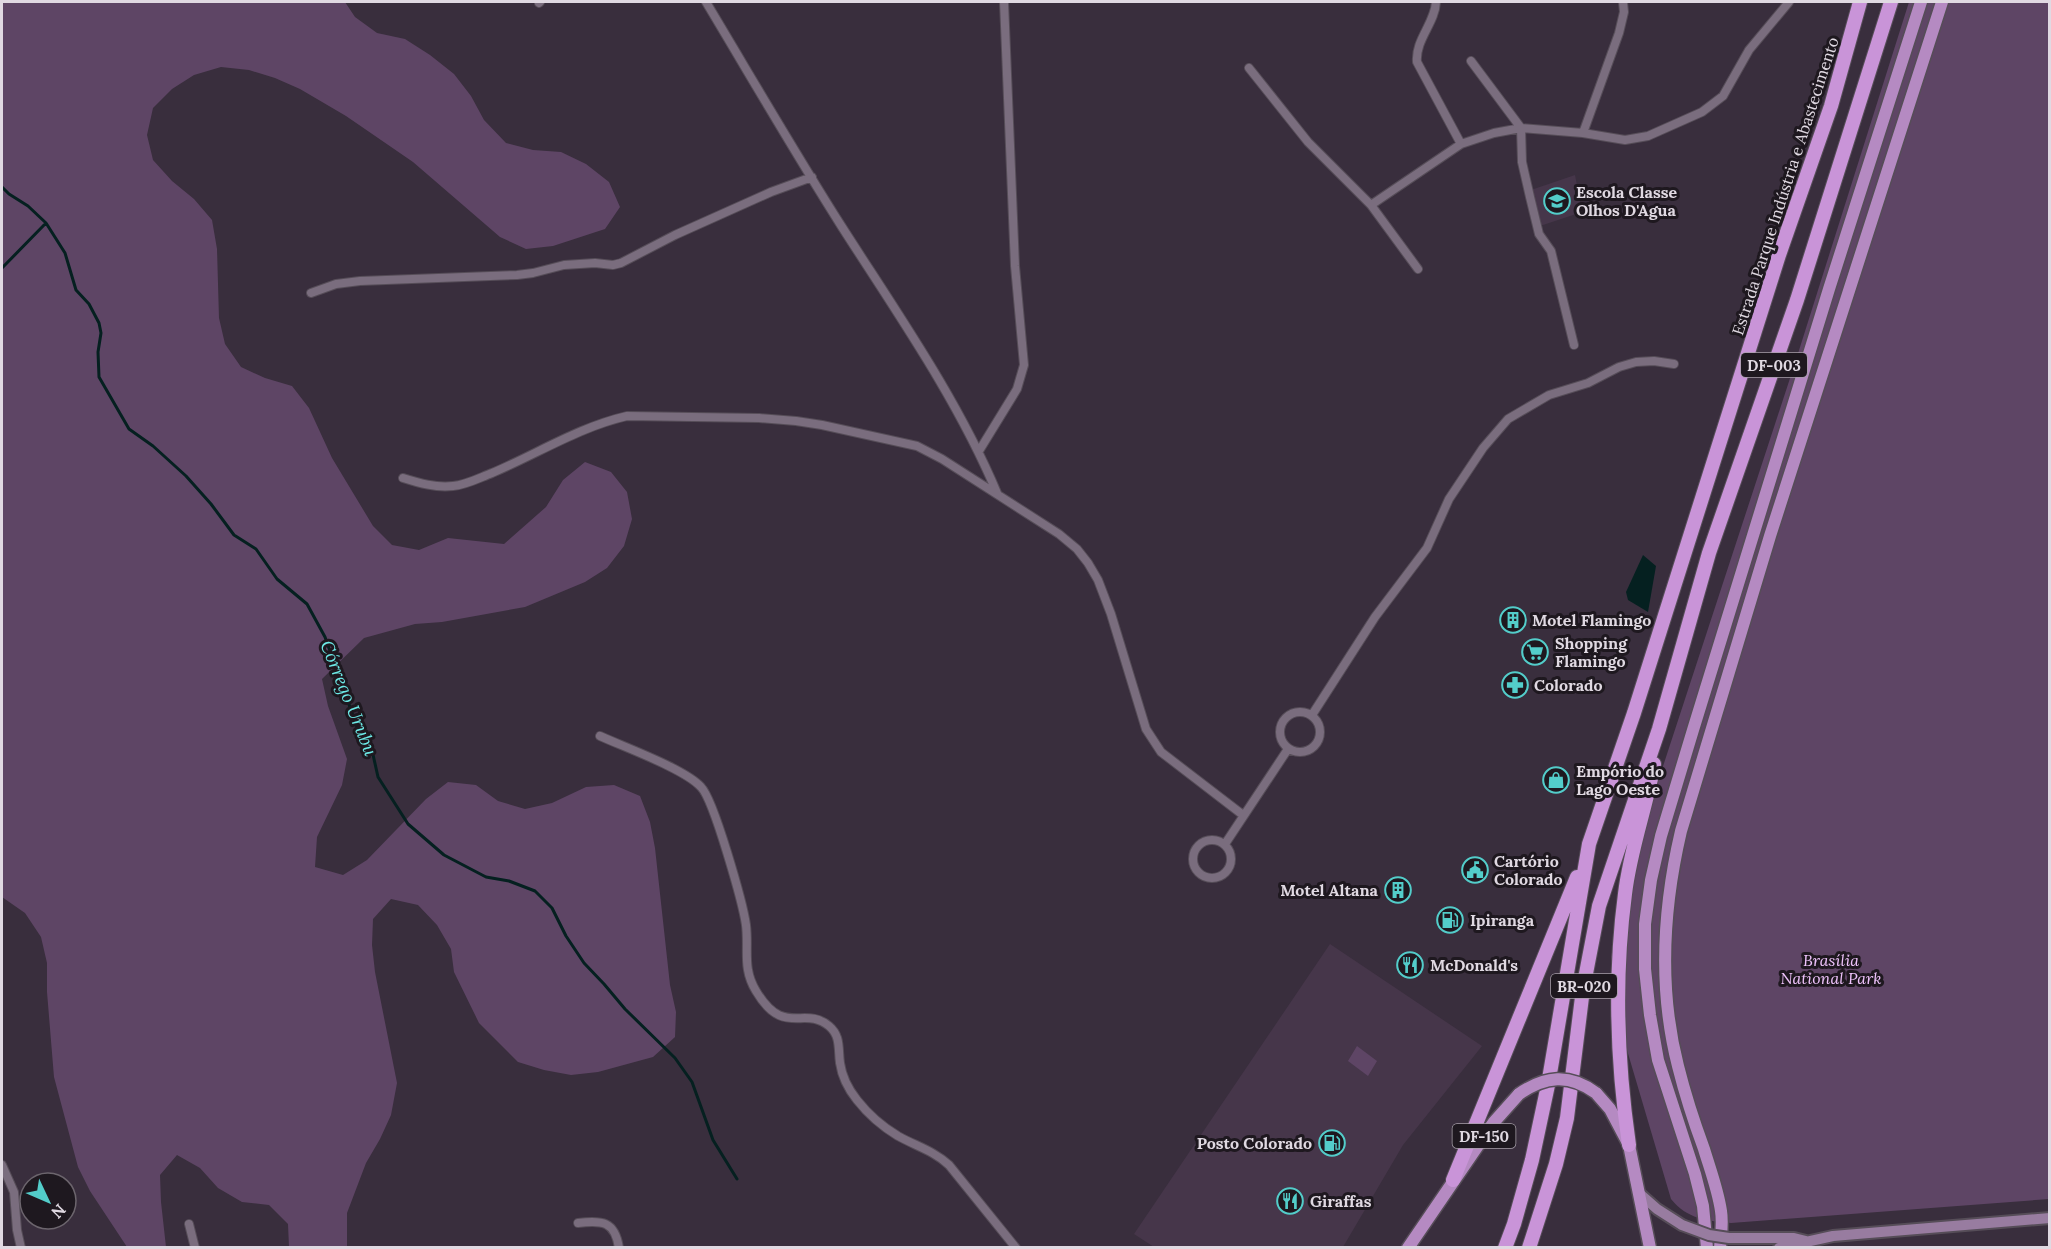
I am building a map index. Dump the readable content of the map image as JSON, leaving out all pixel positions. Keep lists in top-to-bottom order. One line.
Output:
{"streets":{"highway":["Estrada Parque Indústria e Abastecimento","DF-003","BR-020"],"main road":["DF-150"]},"crossings":[["Estrada Parque Indústria e Abastecimento","BR-020"],["DF-003","BR-020"]],"water":["Córrego Urubu"],"parks":["Brasília National Park"],"places":{"school or university":["Escola Classe Olhos D'Agua"],"building":["Motel Flamingo","Motel Altana"],"supermarket":["Shopping Flamingo"],"pharmacy":["Colorado"],"shop":["Empório do Lago Oeste"],"public building":["Cartório Colorado"],"fuel station":["Ipiranga","Posto Colorado"],"restaurant":["McDonald's","Giraffas"]},"north":"bottom right"}
